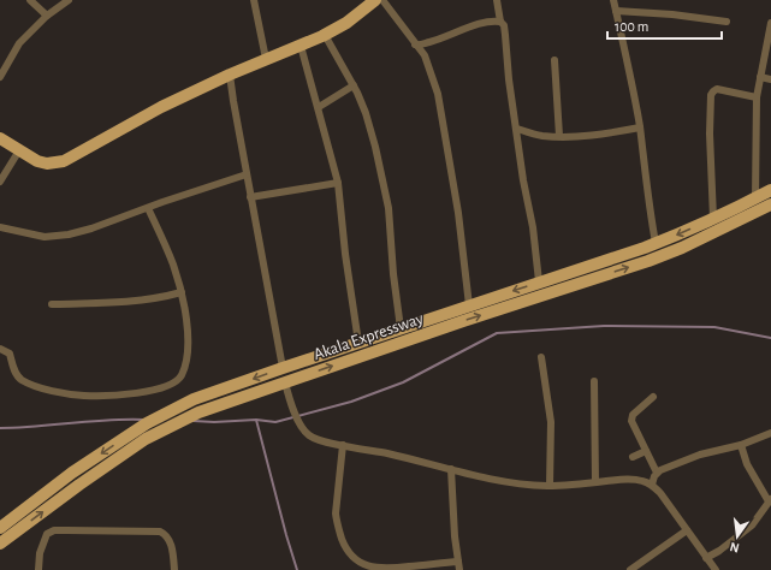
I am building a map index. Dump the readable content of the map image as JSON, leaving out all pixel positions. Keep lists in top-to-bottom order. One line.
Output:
{"streets":{"main road":["Akala Expressway"]},"scale_bar":"100 m","north":"bottom"}
